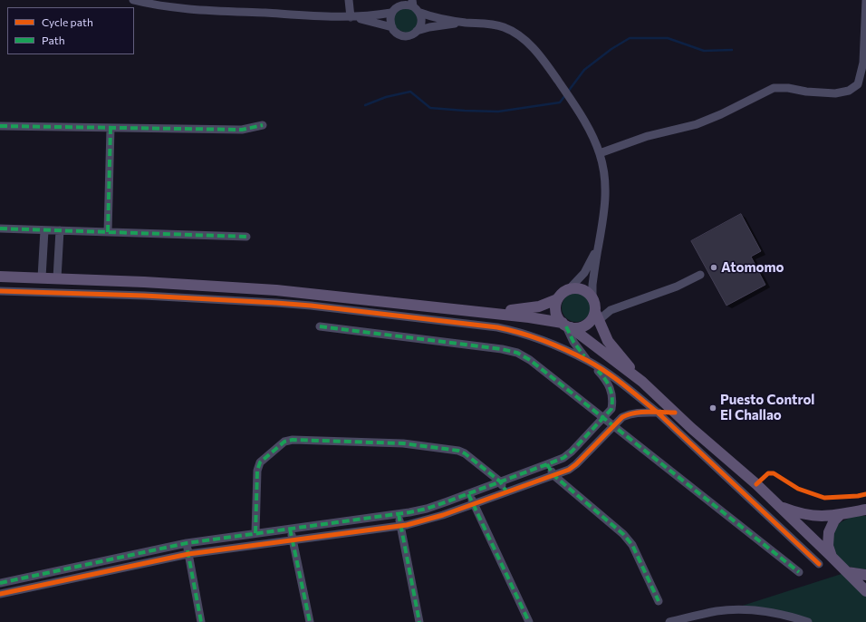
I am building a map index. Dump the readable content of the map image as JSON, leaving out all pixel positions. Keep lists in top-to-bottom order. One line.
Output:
{"places":["Atomomo","Puesto Control El Challao"],"legend":["Cycle path","Path"]}
